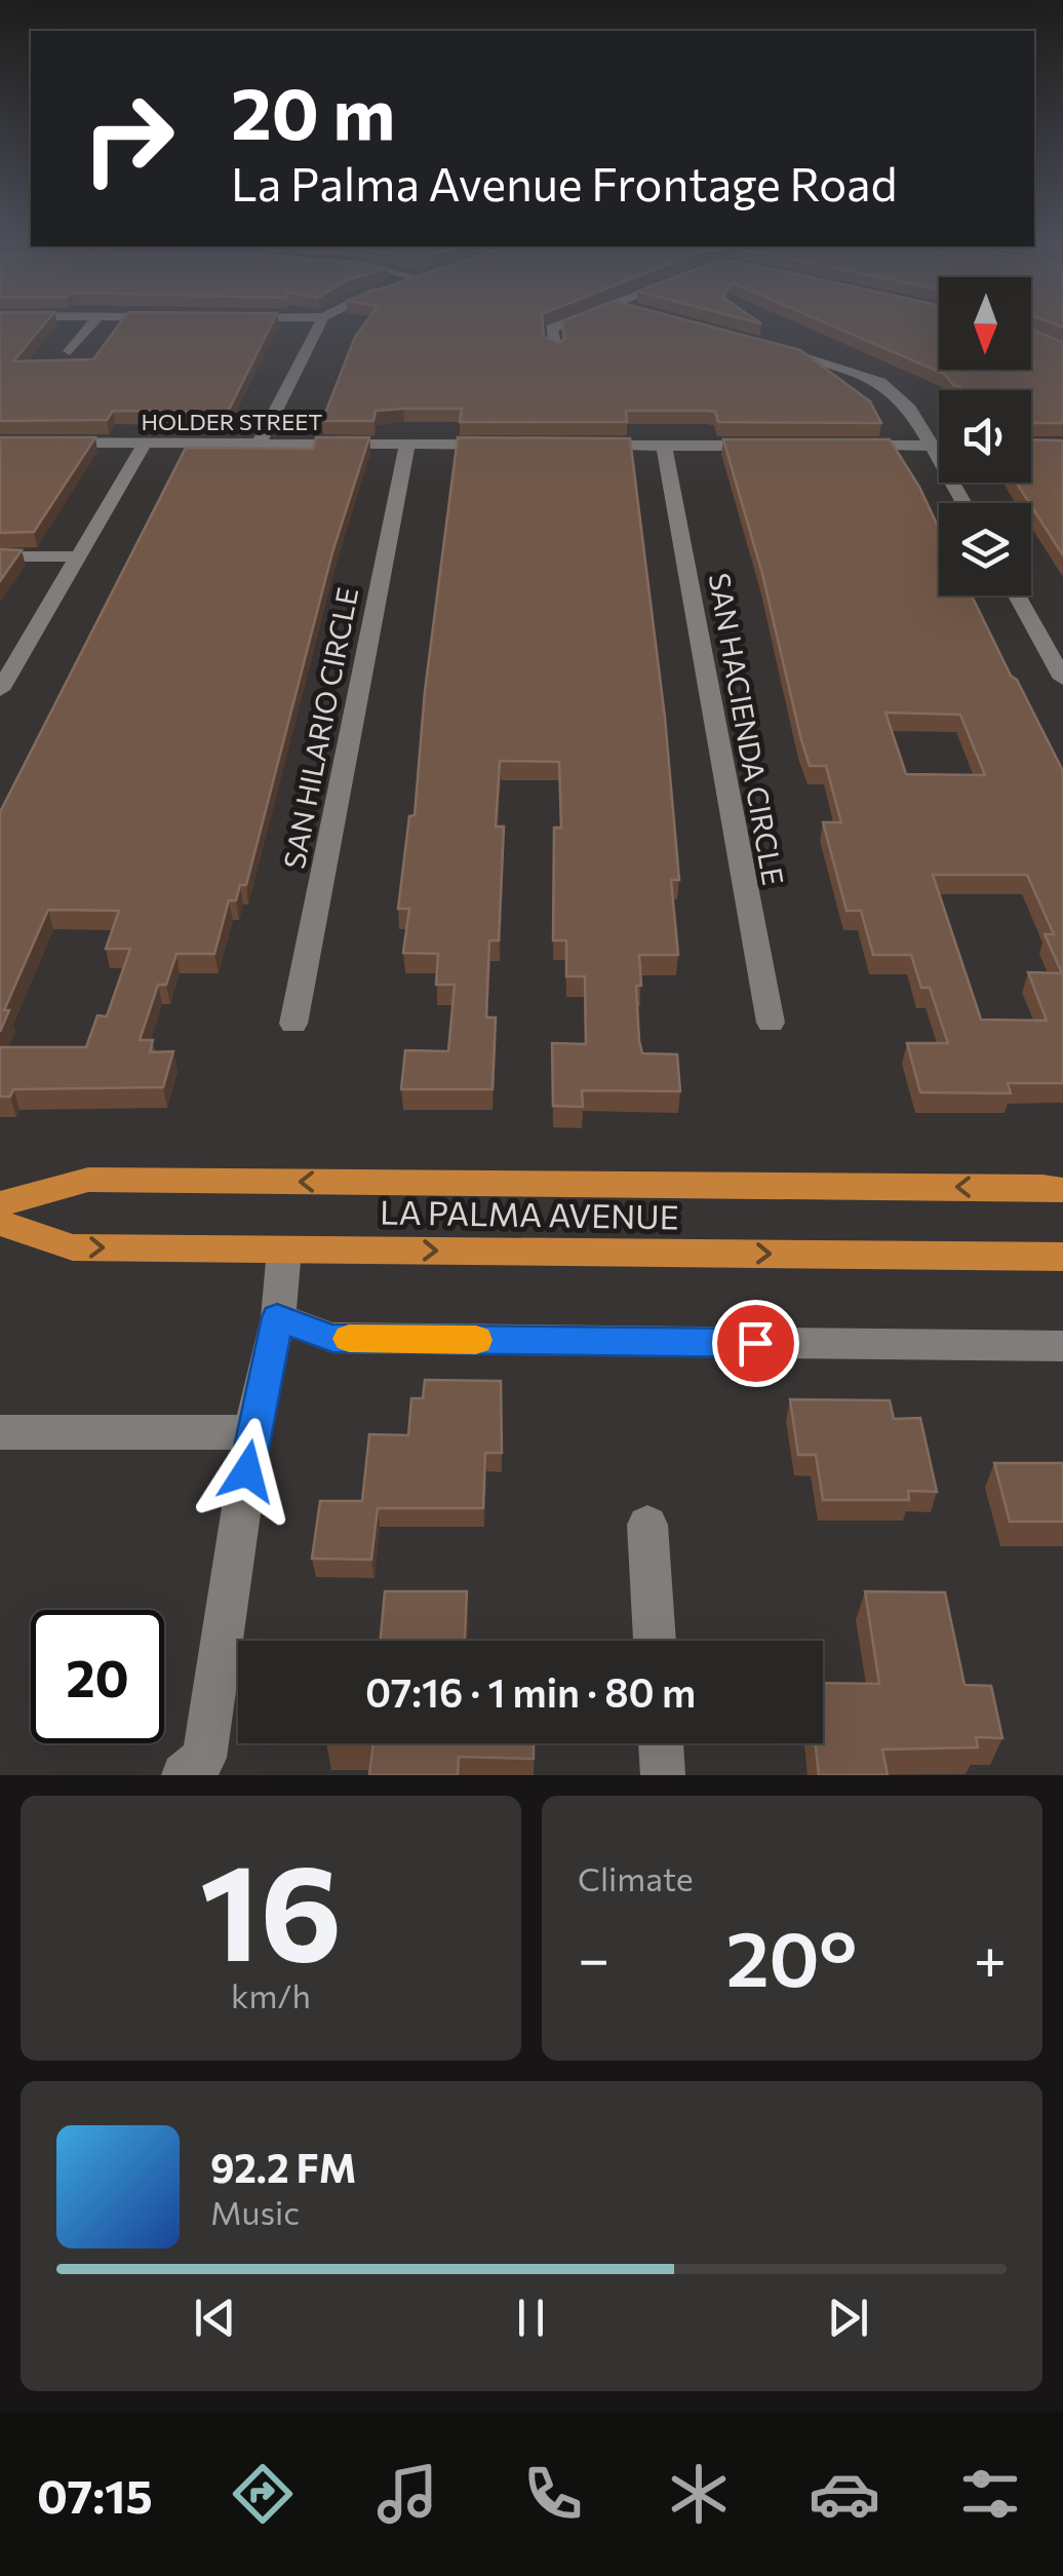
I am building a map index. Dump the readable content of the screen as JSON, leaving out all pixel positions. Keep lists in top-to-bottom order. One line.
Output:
{"streets":{"main road":["LA PALMA AVENUE"],"street":["HOLDER STREET","SAN HILARIO CIRCLE","SAN HACIENDA CIRCLE"]},"crossings":[["HOLDER STREET","SAN HILARIO CIRCLE"]],"north":"bottom","page":{"turn":["20 m","La Palma Avenue Frontage Road"],"limit":"20","trip":"07:16 · 1 min · 80 m","tile":[["16","km/h"],"Climate"],"heat":["−","20°","+"],"song":["92.2 FM","Music"],"tabs":"07:15"}}
